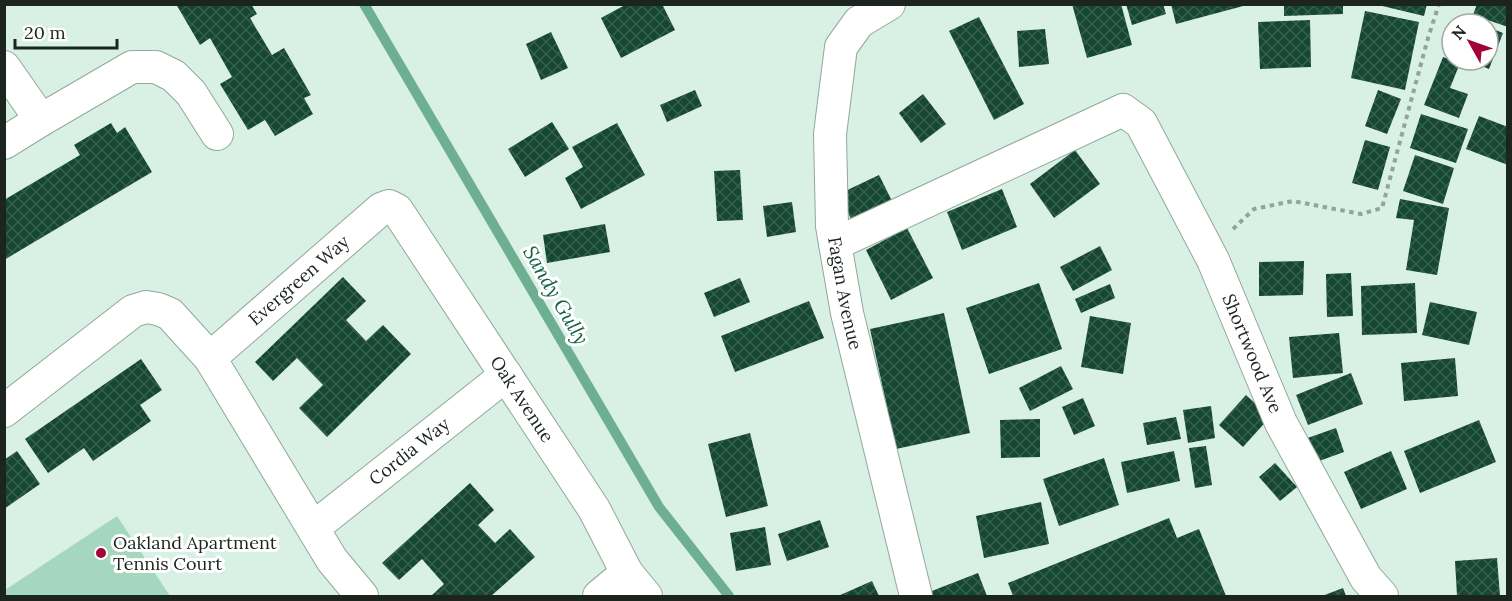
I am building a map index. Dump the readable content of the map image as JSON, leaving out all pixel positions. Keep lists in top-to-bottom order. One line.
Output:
{"streets":{"street":["Evergreen Way","Fagan Avenue","Shortwood Ave","Oak Avenue","Cordia Way"]},"crossings":[["Evergreen Way","Oak Avenue"],["Fagan Avenue","Shortwood Ave"],["Oak Avenue","Cordia Way"]],"water":["Sandy Gully"],"places":["Oakland Apartment Tennis Court"],"scale_bar":"20 m","north":"top left"}
